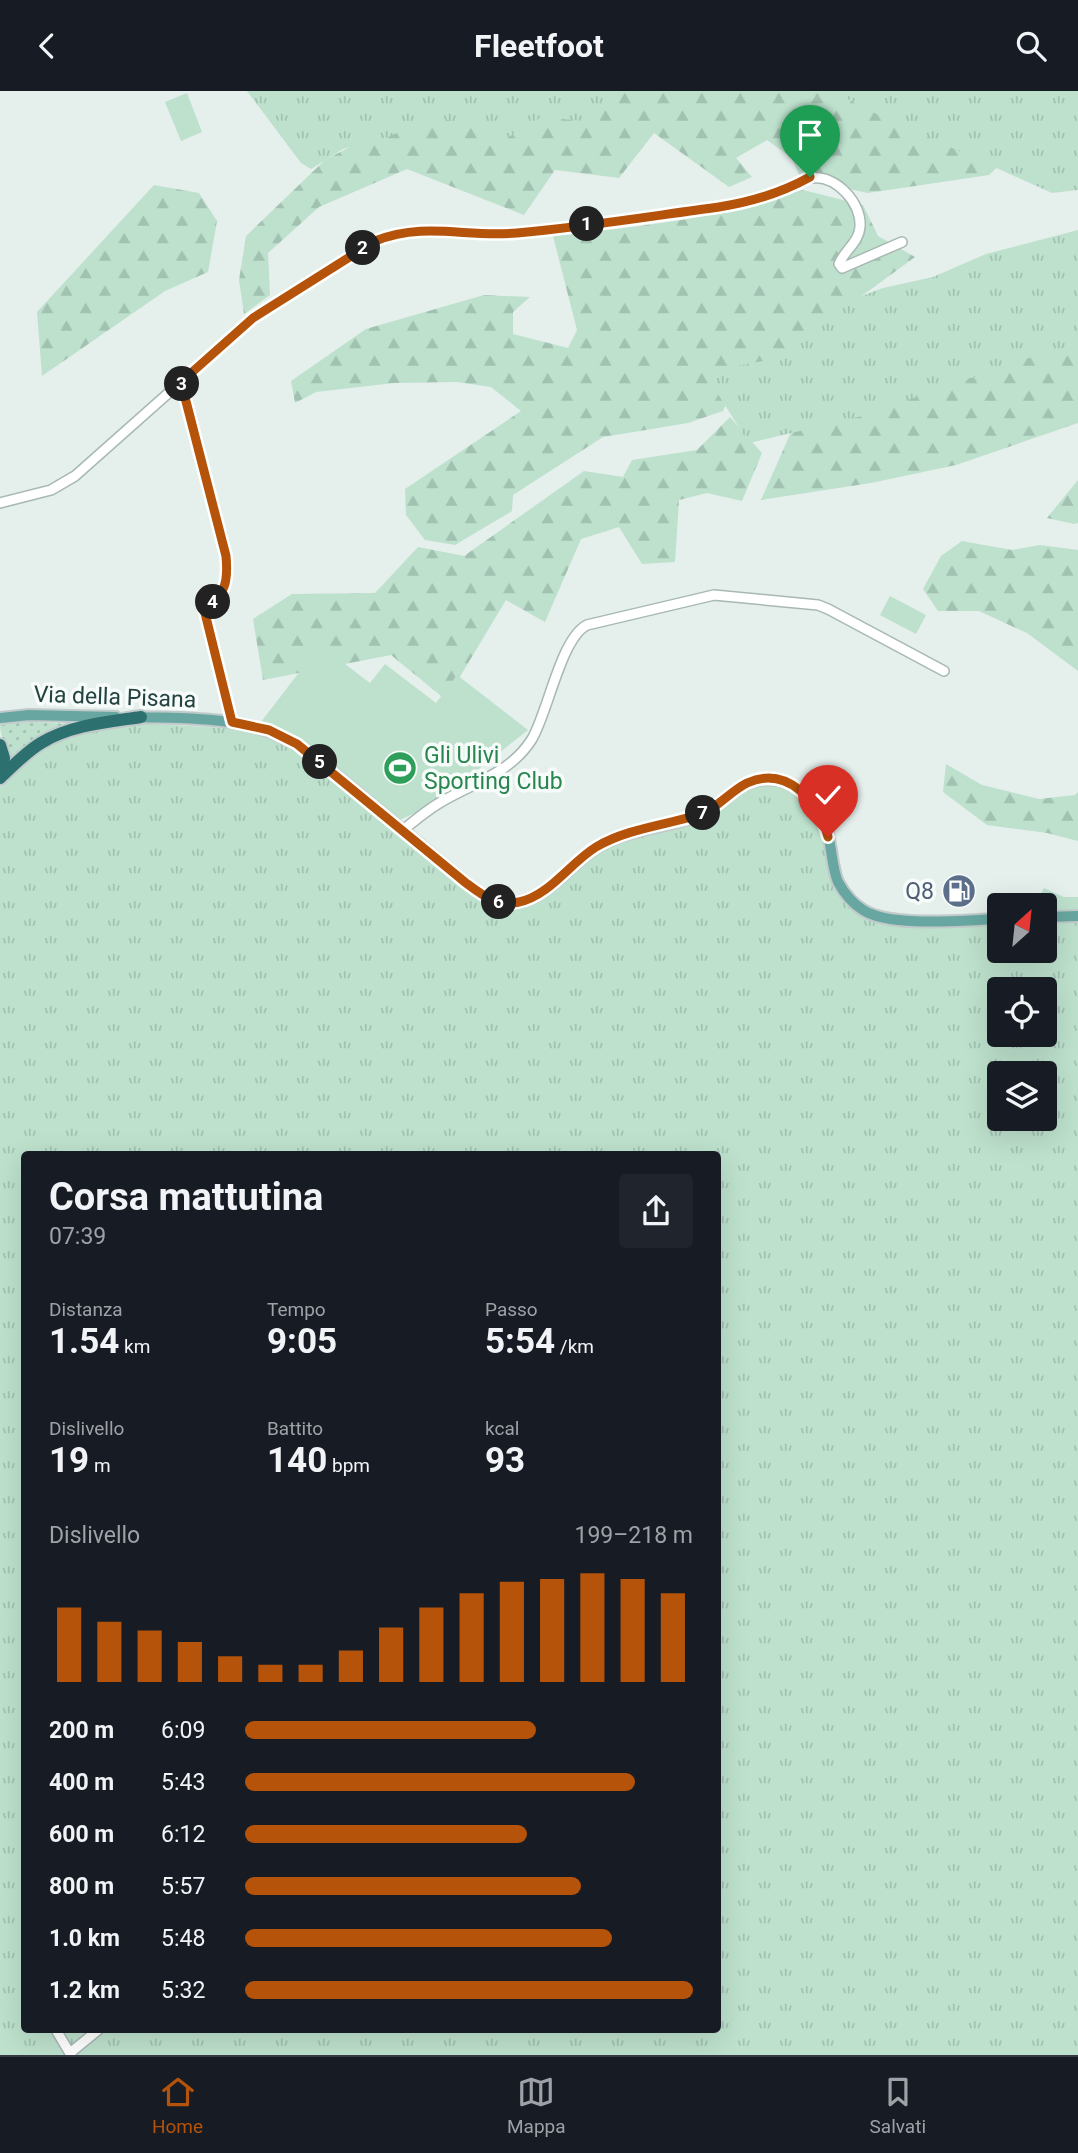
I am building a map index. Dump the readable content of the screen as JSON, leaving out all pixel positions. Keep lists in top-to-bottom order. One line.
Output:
{"streets":{"main road":["Via della Pisana"]},"places":{"sports":["Gli Ulivi Sporting Club"],"fuel station":["Q8"]},"north":"top right","page":{"header":"Fleetfoot","pins":["1","2","3","4","5","7","6"],"heading":["Corsa mattutina","07:39"],"stats":[["Distanza","1.54 km"],["Tempo","9:05"],["Passo","5:54 /km"],["Dislivello","19 m"],["Battito","140 bpm"],["kcal","93"]],"chart":["Dislivello","199–218 m"],"list":[{"name":"200 m","note":"6:09"},{"name":"400 m","note":"5:43"},{"name":"600 m","note":"6:12"},{"name":"800 m","note":"5:57"},{"name":"1.0 km","note":"5:48"},{"name":"1.2 km","note":"5:32"}],"tabs":["Home","Mappa","Salvati"]}}
